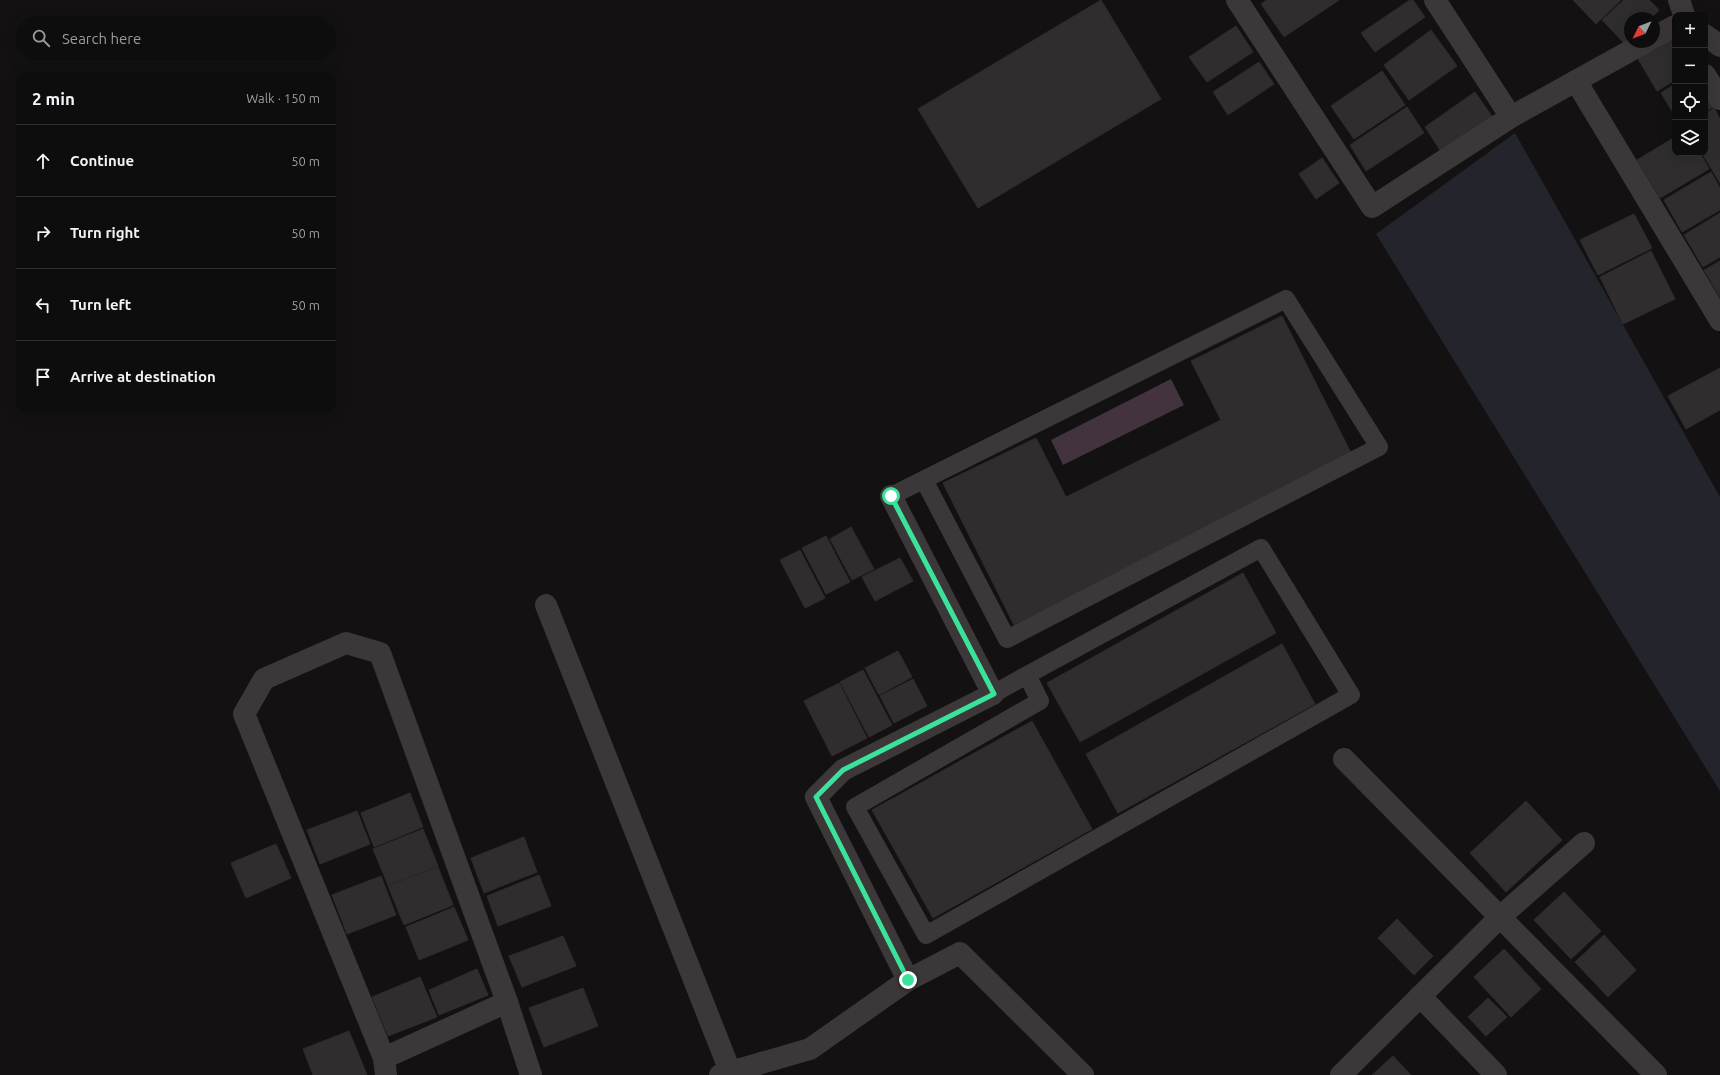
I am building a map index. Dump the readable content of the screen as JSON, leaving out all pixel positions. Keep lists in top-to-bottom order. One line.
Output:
{"north":"bottom left","page":{"map_buttons":["+","−"],"search":"Search here","heading":["2 min","Walk · 150 m"],"list":[["Continue","50 m"],["Turn right","50 m"],["Turn left","50 m"],"Arrive at destination"]}}
